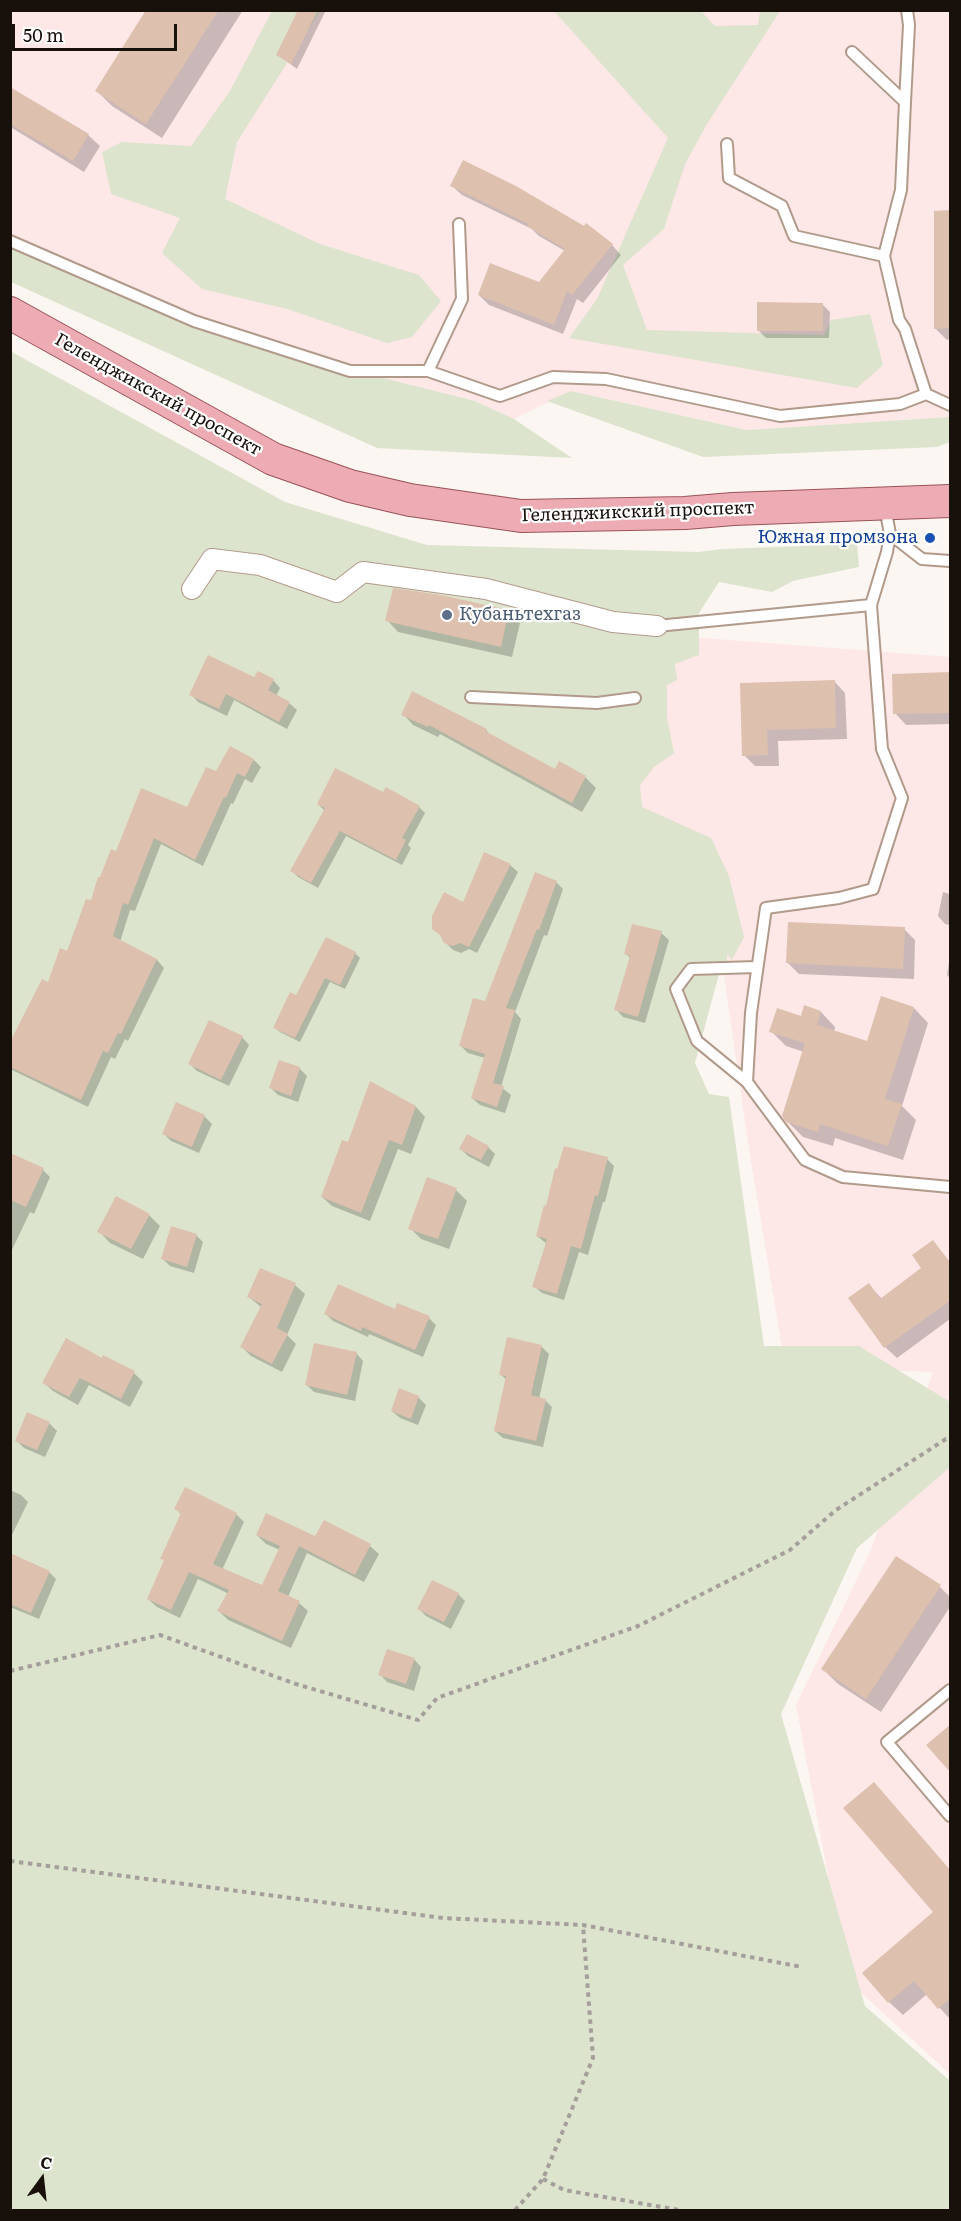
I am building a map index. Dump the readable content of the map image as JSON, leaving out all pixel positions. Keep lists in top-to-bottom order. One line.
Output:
{"streets":{"main road":["Геленджикский проспект"]},"places":["Южная промзона","Кубаньтехгаз"],"scale_bar":"50 m","north":"top"}
